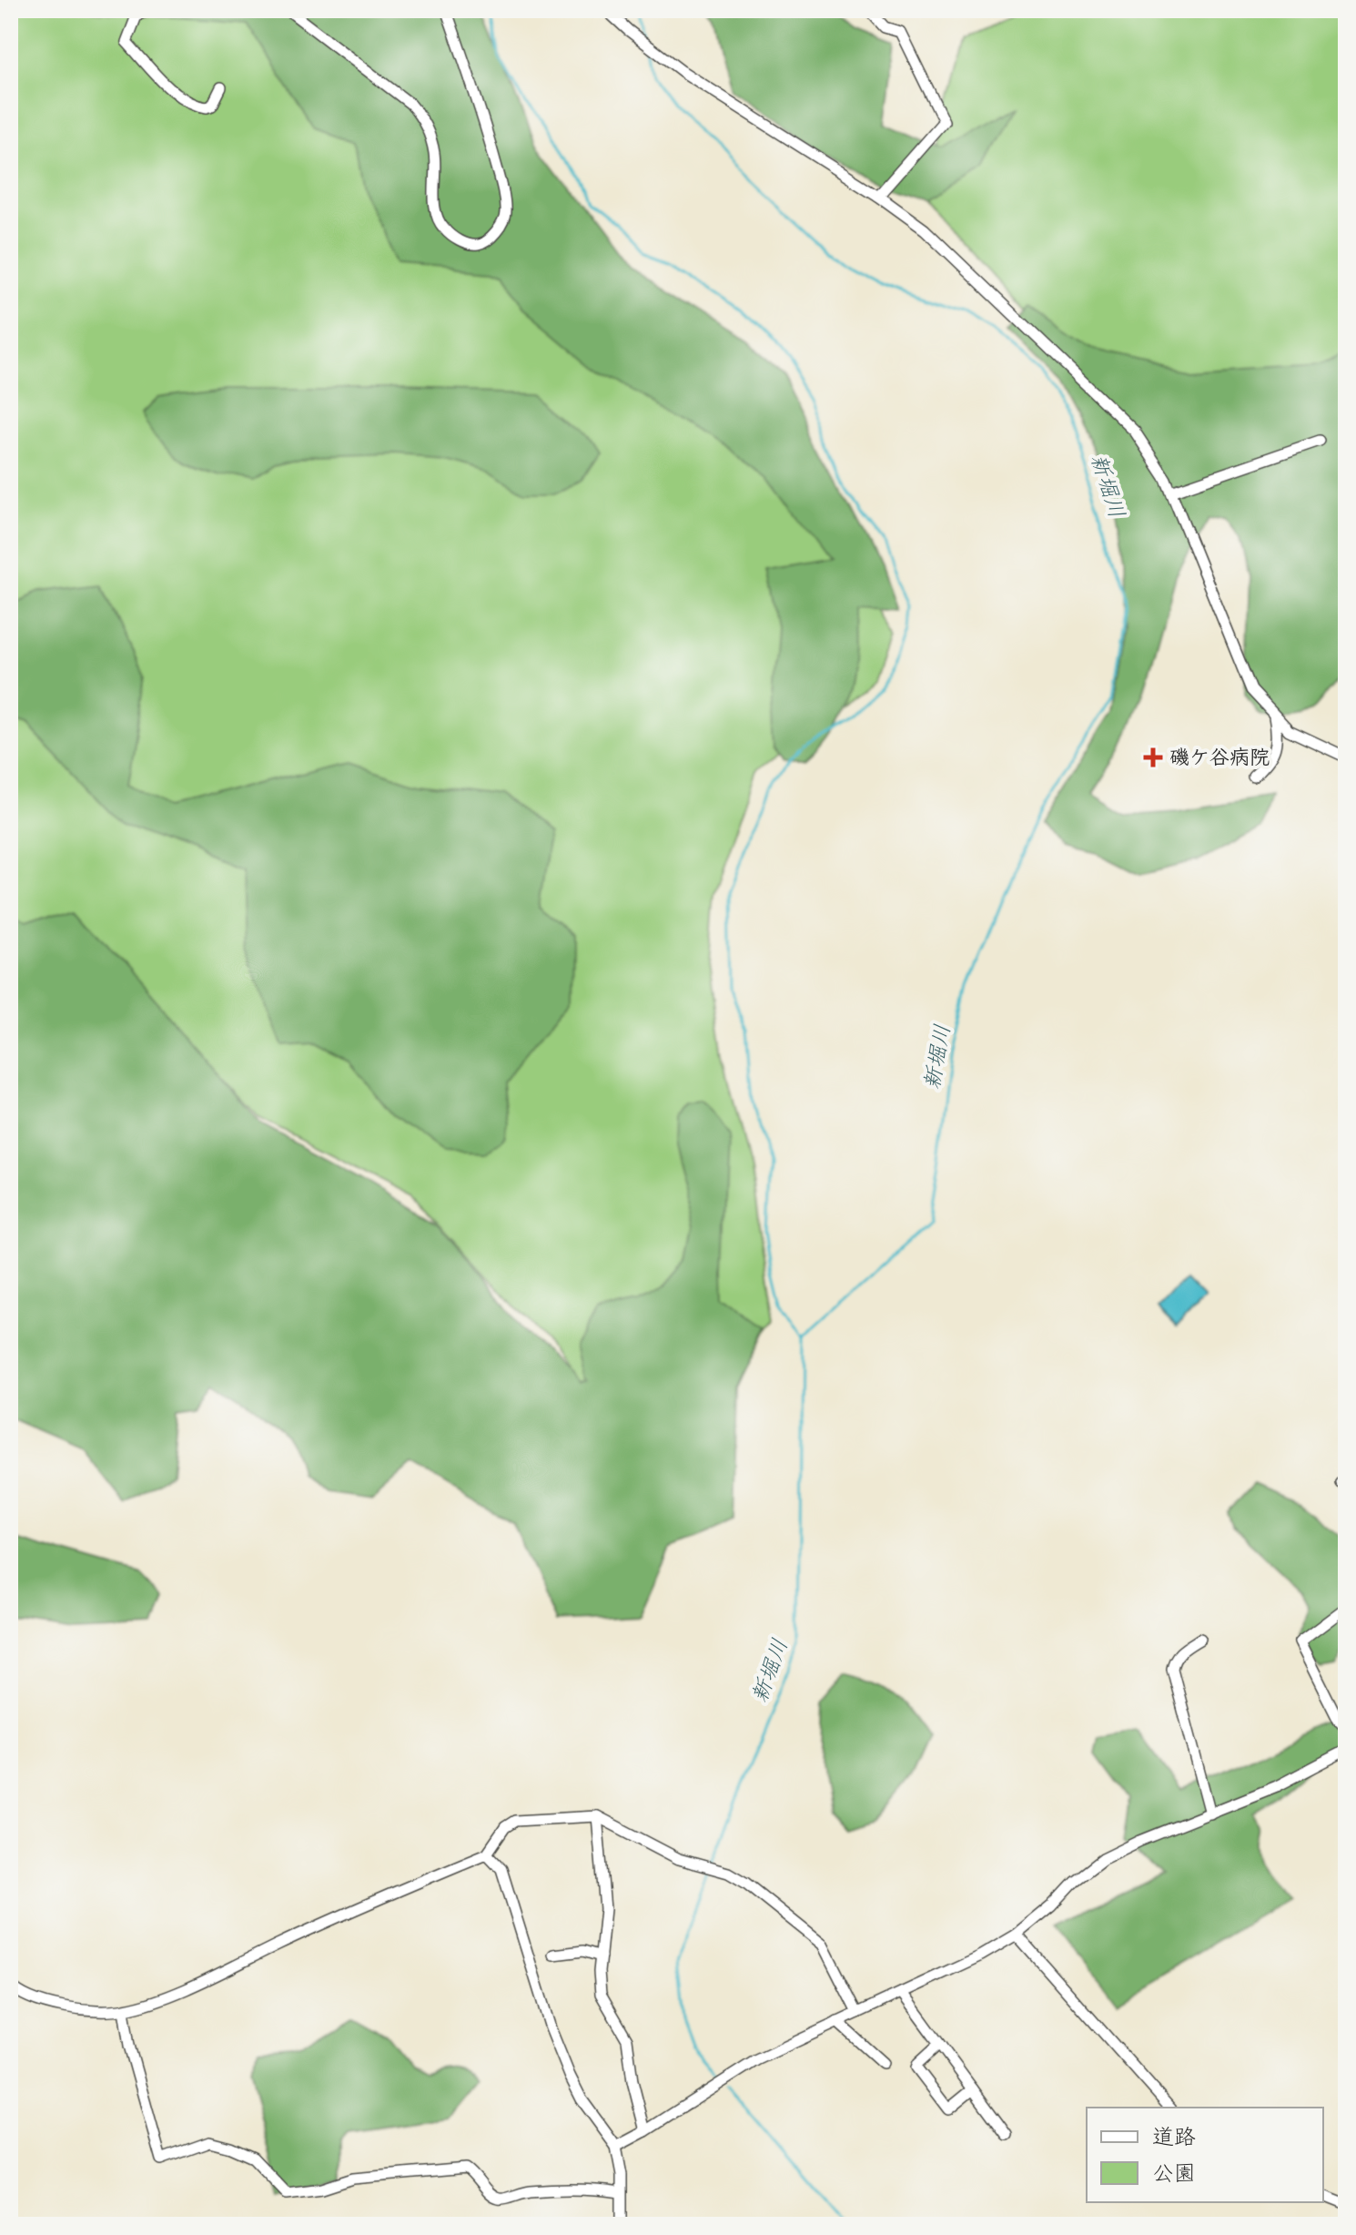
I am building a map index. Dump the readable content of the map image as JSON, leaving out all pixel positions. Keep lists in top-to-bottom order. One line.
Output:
{"water":["新堀川"],"places":{"health":["磯ケ谷病院"]},"legend":["道路","公園"]}
